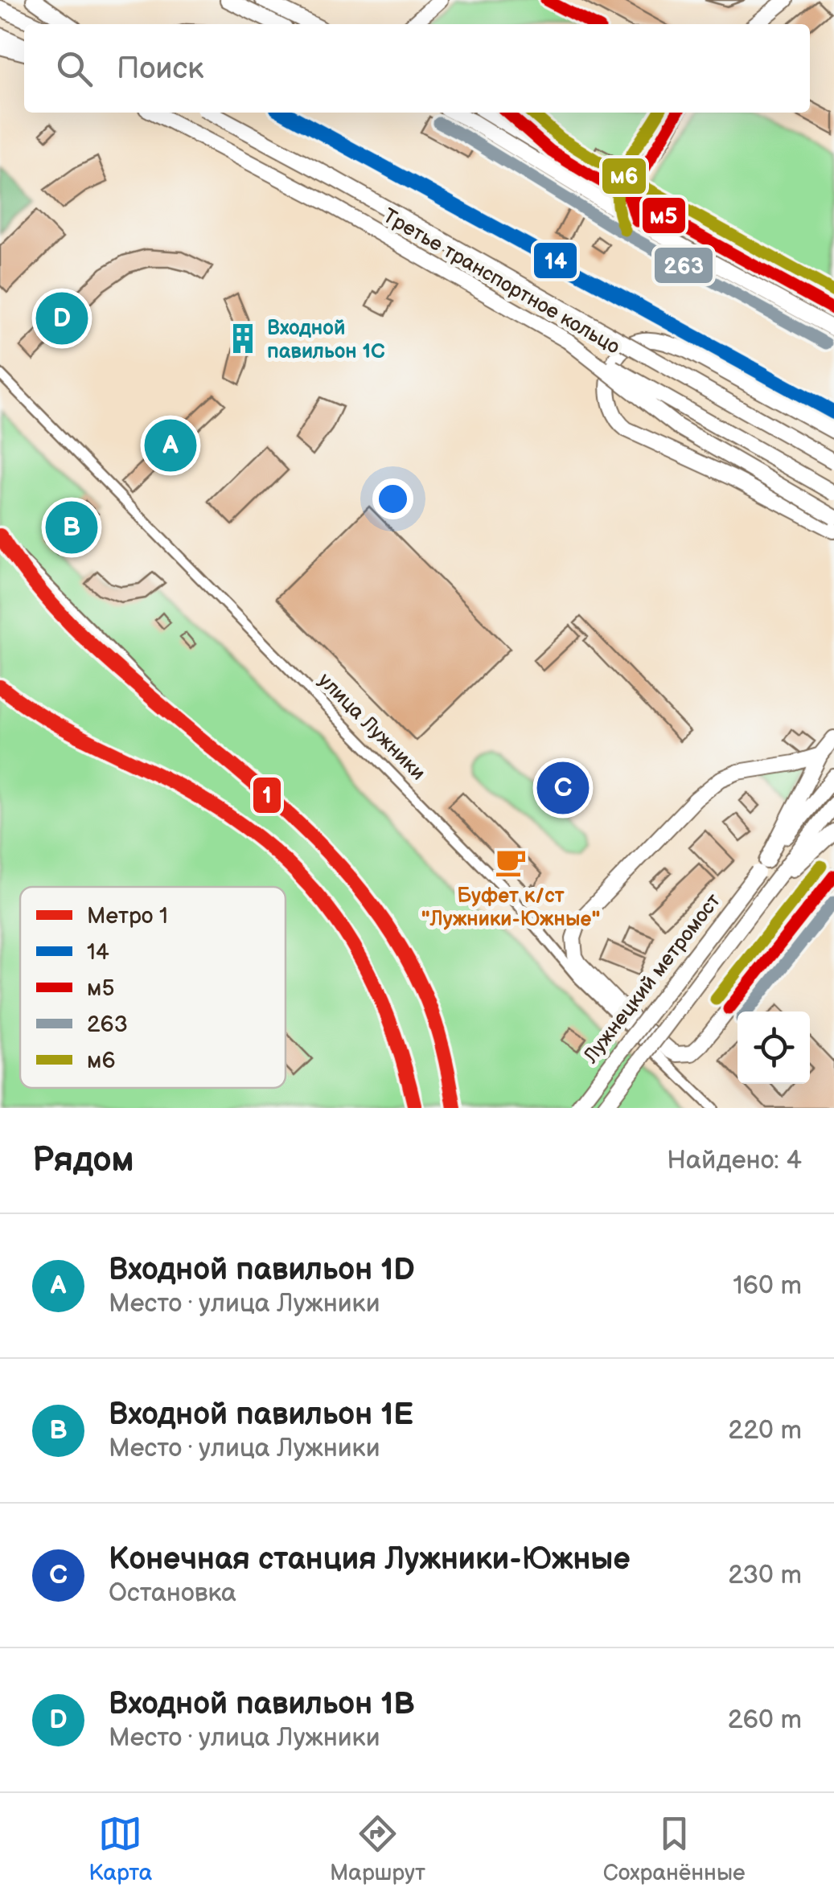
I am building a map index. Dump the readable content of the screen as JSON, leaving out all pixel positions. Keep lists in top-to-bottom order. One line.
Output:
{"streets":{"main road":["Третье транспортное кольцо","Лужнецкий метромост"],"street":["улица Лужники"]},"places":{"building":["Входной павильон 1C"],"cafe":["Буфет к/ст \"Лужники-Южные\""]},"lines":["transit line м5","transit line 14","transit line м6","transit line 263","metro line 1"],"legend":["Метро 1","14","м5","263","м6"],"page":{"search":"Поиск","pins":["D","A","B","C"],"heading":["Рядом","Найдено: 4"],"list":[{"mark":"A","name":"Входной павильон 1D","note":"Место · улица Лужники","value":"160 m"},{"mark":"B","name":"Входной павильон 1E","note":"Место · улица Лужники","value":"220 m"},{"mark":"C","name":"Конечная станция Лужники-Южные","note":"Остановка","value":"230 m"},{"mark":"D","name":"Входной павильон 1B","note":"Место · улица Лужники","value":"260 m"}],"nav":["Карта","Маршрут","Сохранённые"]}}
